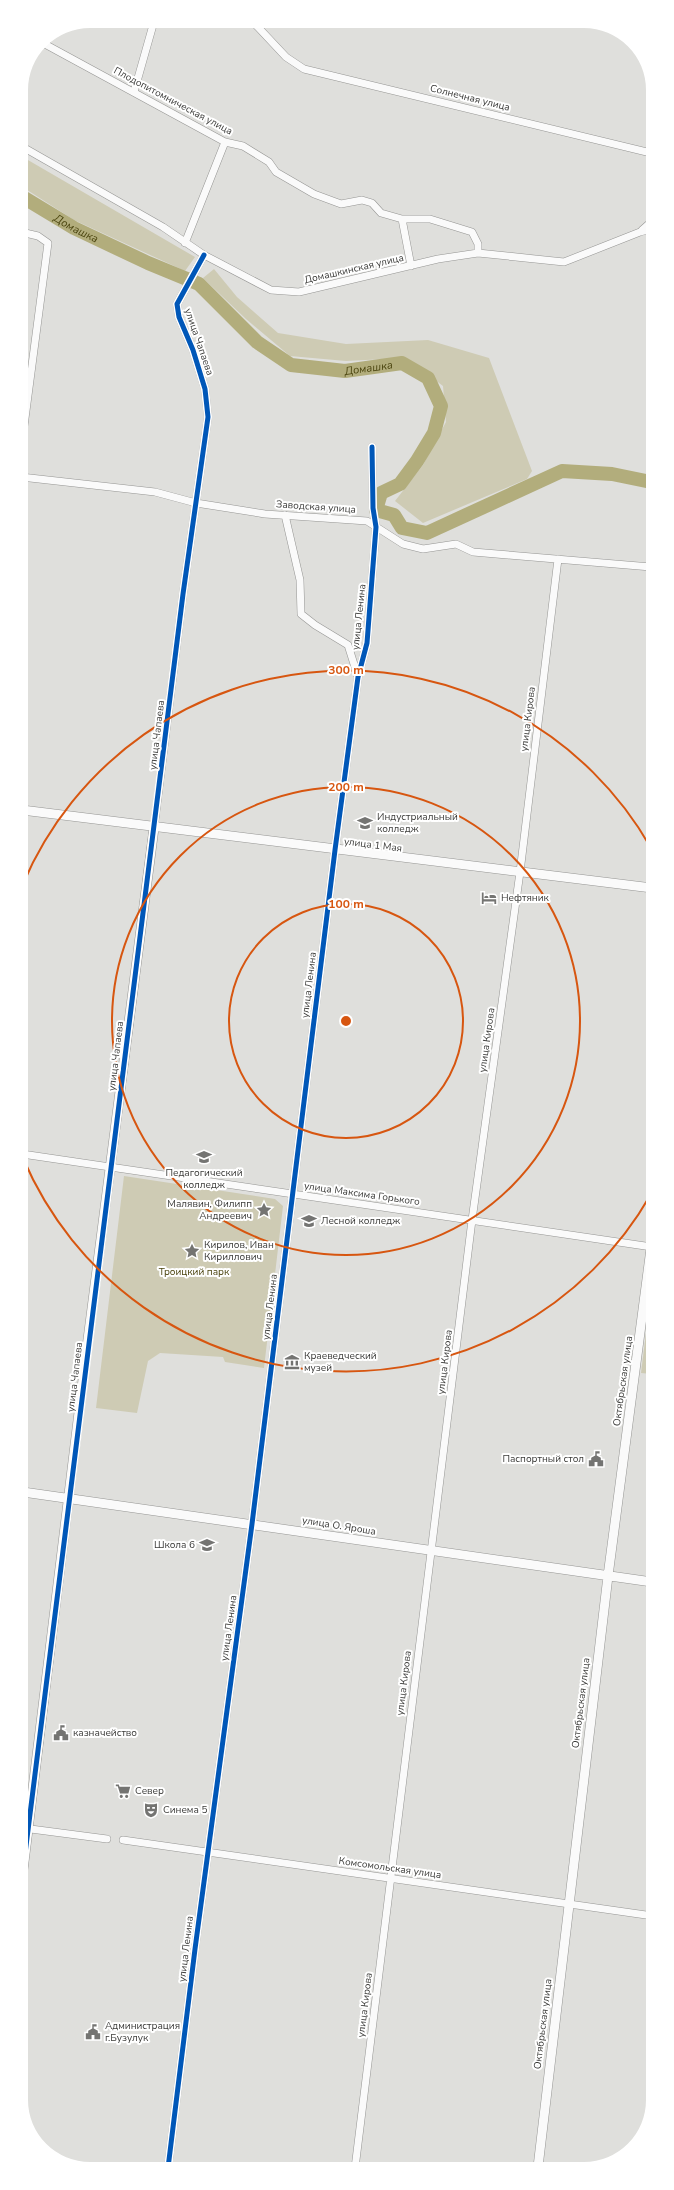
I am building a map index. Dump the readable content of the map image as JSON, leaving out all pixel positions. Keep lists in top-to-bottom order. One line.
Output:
{"streets":{"main road":["улица Чапаева","улица 1 Мая","Октябрьская улица","улица О. Яроша"],"street":["Солнечная улица","Плодопитомническая улица","Домашкинская улица","Заводская улица","улица Ленина","улица Кирова","улица Максима Горького","Комсомольская улица"]},"crossings":[["Плодопитомническая улица","Домашкинская улица"],["Домашкинская улица","улица Чапаева"],["улица Чапаева","Заводская улица"],["улица Чапаева","улица 1 Мая"],["улица Чапаева","улица Максима Горького"],["улица Чапаева","улица О. Яроша"],["Заводская улица","улица Ленина"],["Заводская улица","улица Кирова"],["улица Ленина","улица 1 Мая"],["улица Ленина","улица Максима Горького"],["улица Ленина","улица О. Яроша"],["улица Ленина","Комсомольская улица"],["улица Кирова","улица 1 Мая"],["улица Кирова","улица Максима Горького"],["улица Кирова","улица О. Яроша"],["улица Кирова","Комсомольская улица"],["Октябрьская улица","улица О. Яроша"],["Октябрьская улица","Комсомольская улица"]],"water":["Домашка"],"parks":["Троицкий парк"],"places":{"school or university":["Индустриальный колледж","Педагогический колледж","Лесной колледж","Школа 6"],"hotel":["Нефтяник"],"place":["Малявин, Филипп Андреевич","Кирилов, Иван Кириллович"],"museum":["Краеведческий музей"],"public building":["Паспортный стол","казначейство","Администрация г.Бузулук"],"supermarket":["Север"],"theatre":["Синема 5"]},"rings":["300 m","200 m","100 m"]}
